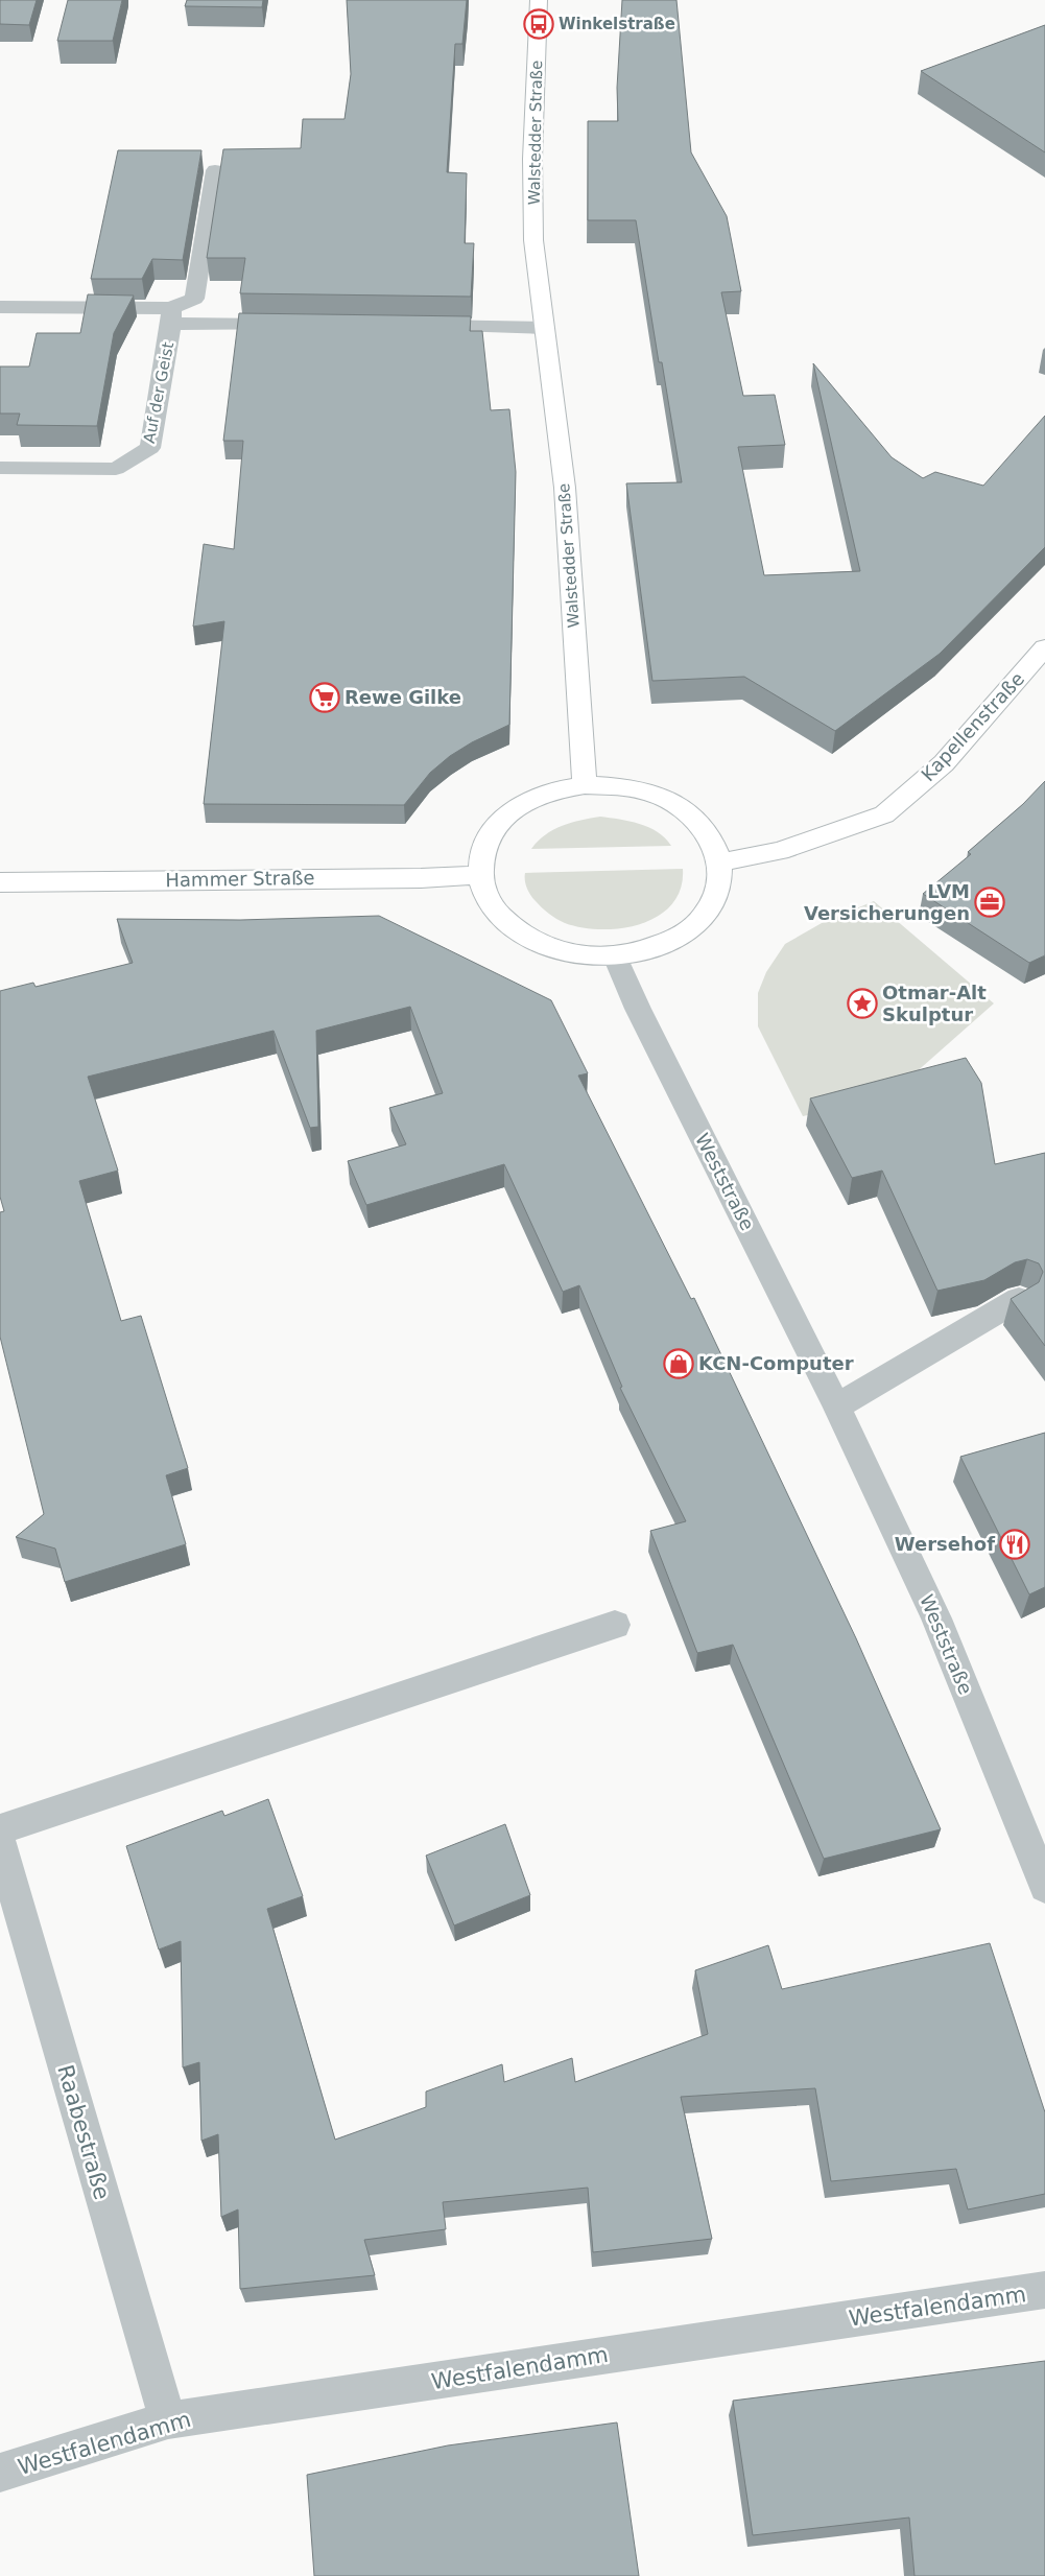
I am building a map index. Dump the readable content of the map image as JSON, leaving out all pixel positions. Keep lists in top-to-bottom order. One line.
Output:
{"streets":{"main road":["Walstedder Straße","Kapellenstraße","Hammer Straße"],"street":["Auf der Geist","Weststraße","Raabestraße","Westfalendamm"]},"crossings":[["Raabestraße","Westfalendamm"]],"places":{"bus stop":["Winkelstraße"],"supermarket":["Rewe Gilke"],"office":["LVM Versicherungen"],"place":["Otmar-Alt Skulptur"],"shop":["KCN-Computer"],"restaurant":["Wersehof"]}}
